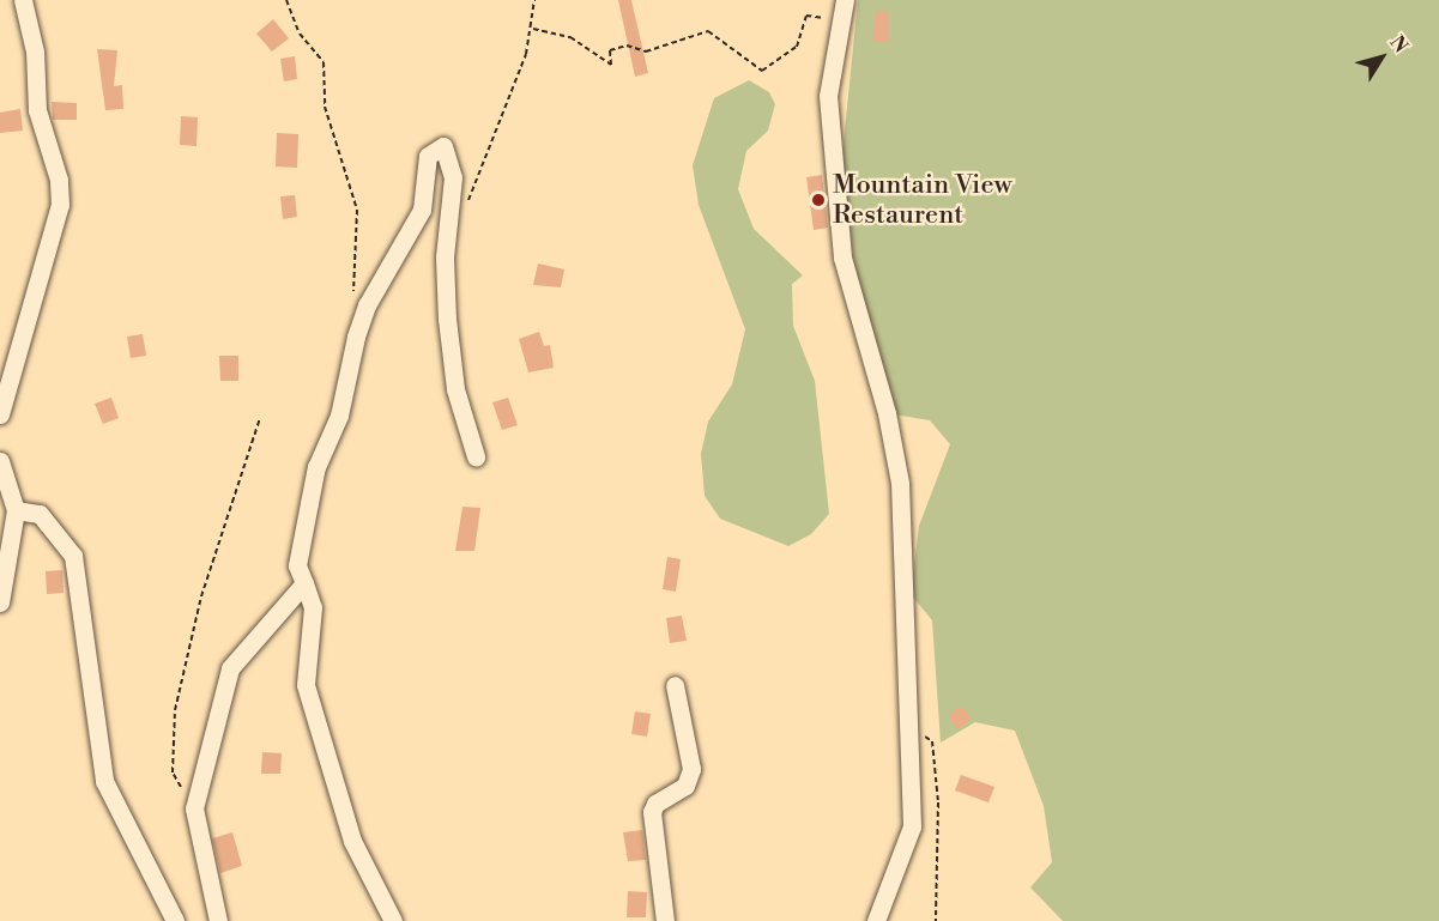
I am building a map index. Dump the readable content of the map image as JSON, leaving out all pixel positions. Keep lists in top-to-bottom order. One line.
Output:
{"places":["Mountain View Restaurent"],"north":"top right"}
